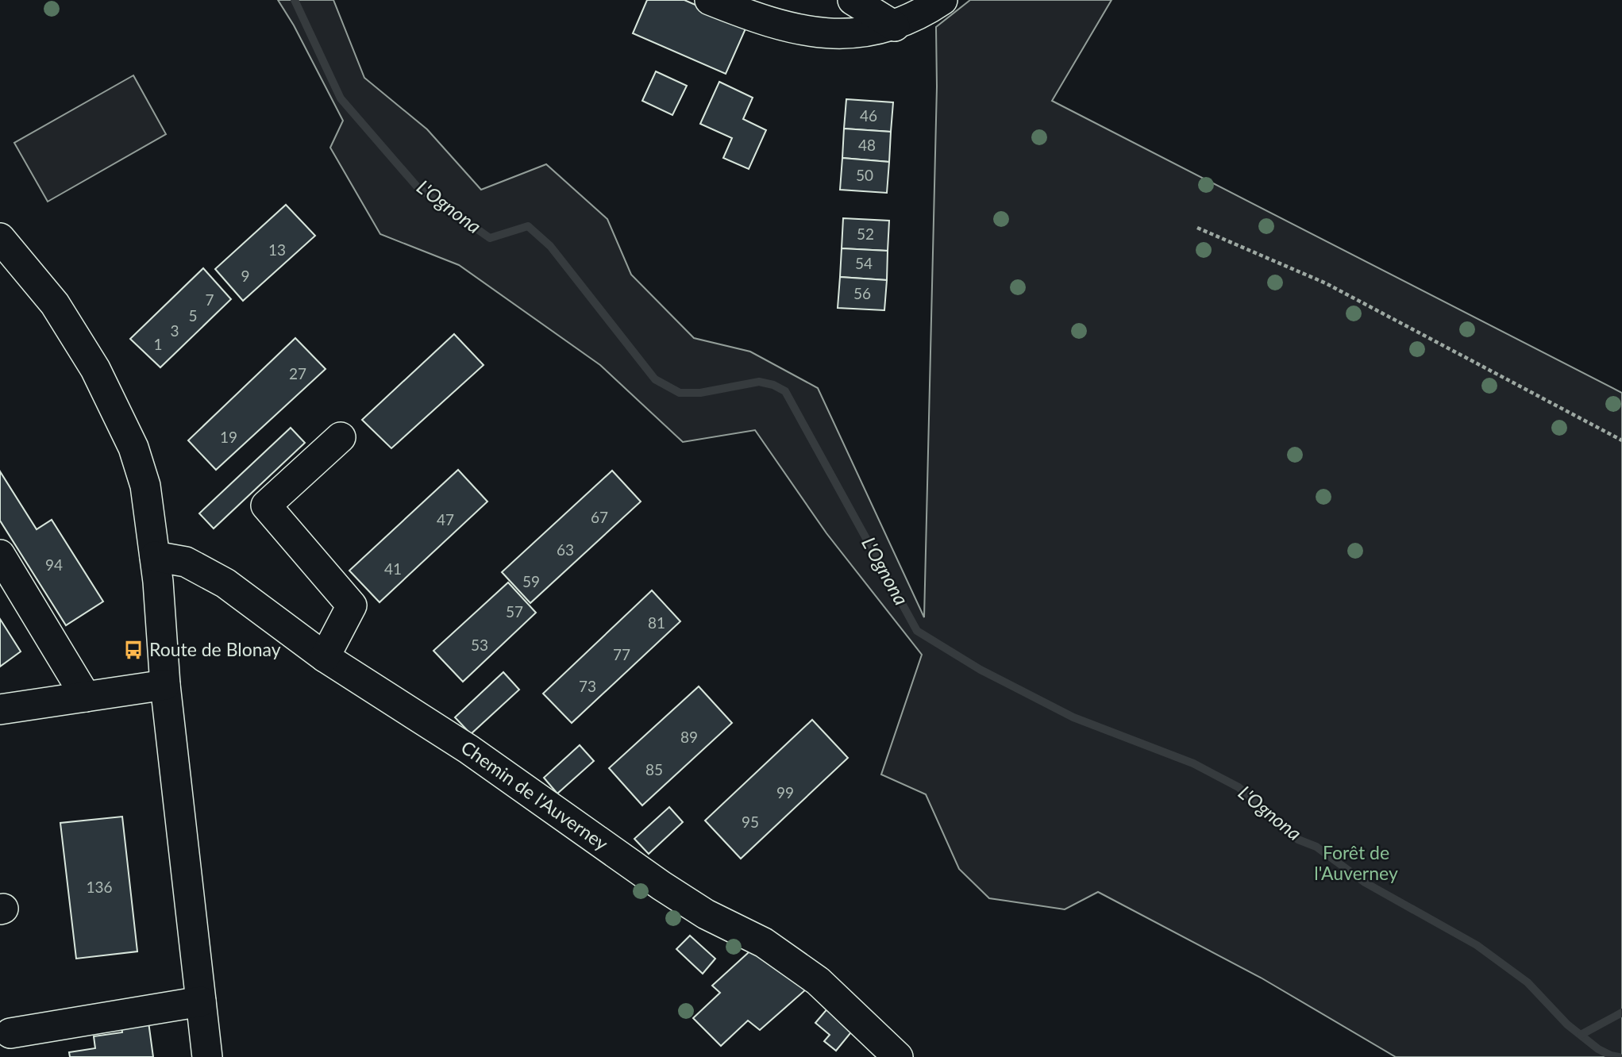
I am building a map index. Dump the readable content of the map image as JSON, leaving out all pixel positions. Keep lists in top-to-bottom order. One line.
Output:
{"streets":{"street":["Chemin de l'Auverney"]},"water":["L'Ognona"],"parks":["Forêt de l'Auverney"],"places":{"bus stop":["Route de Blonay"]},"house_numbers":["46","48","50","52","13","54","9","56","7","5","3","1","27","19","67","47","63","94","41","59","57","81","53","77","73","89","85","99","95","136"]}
